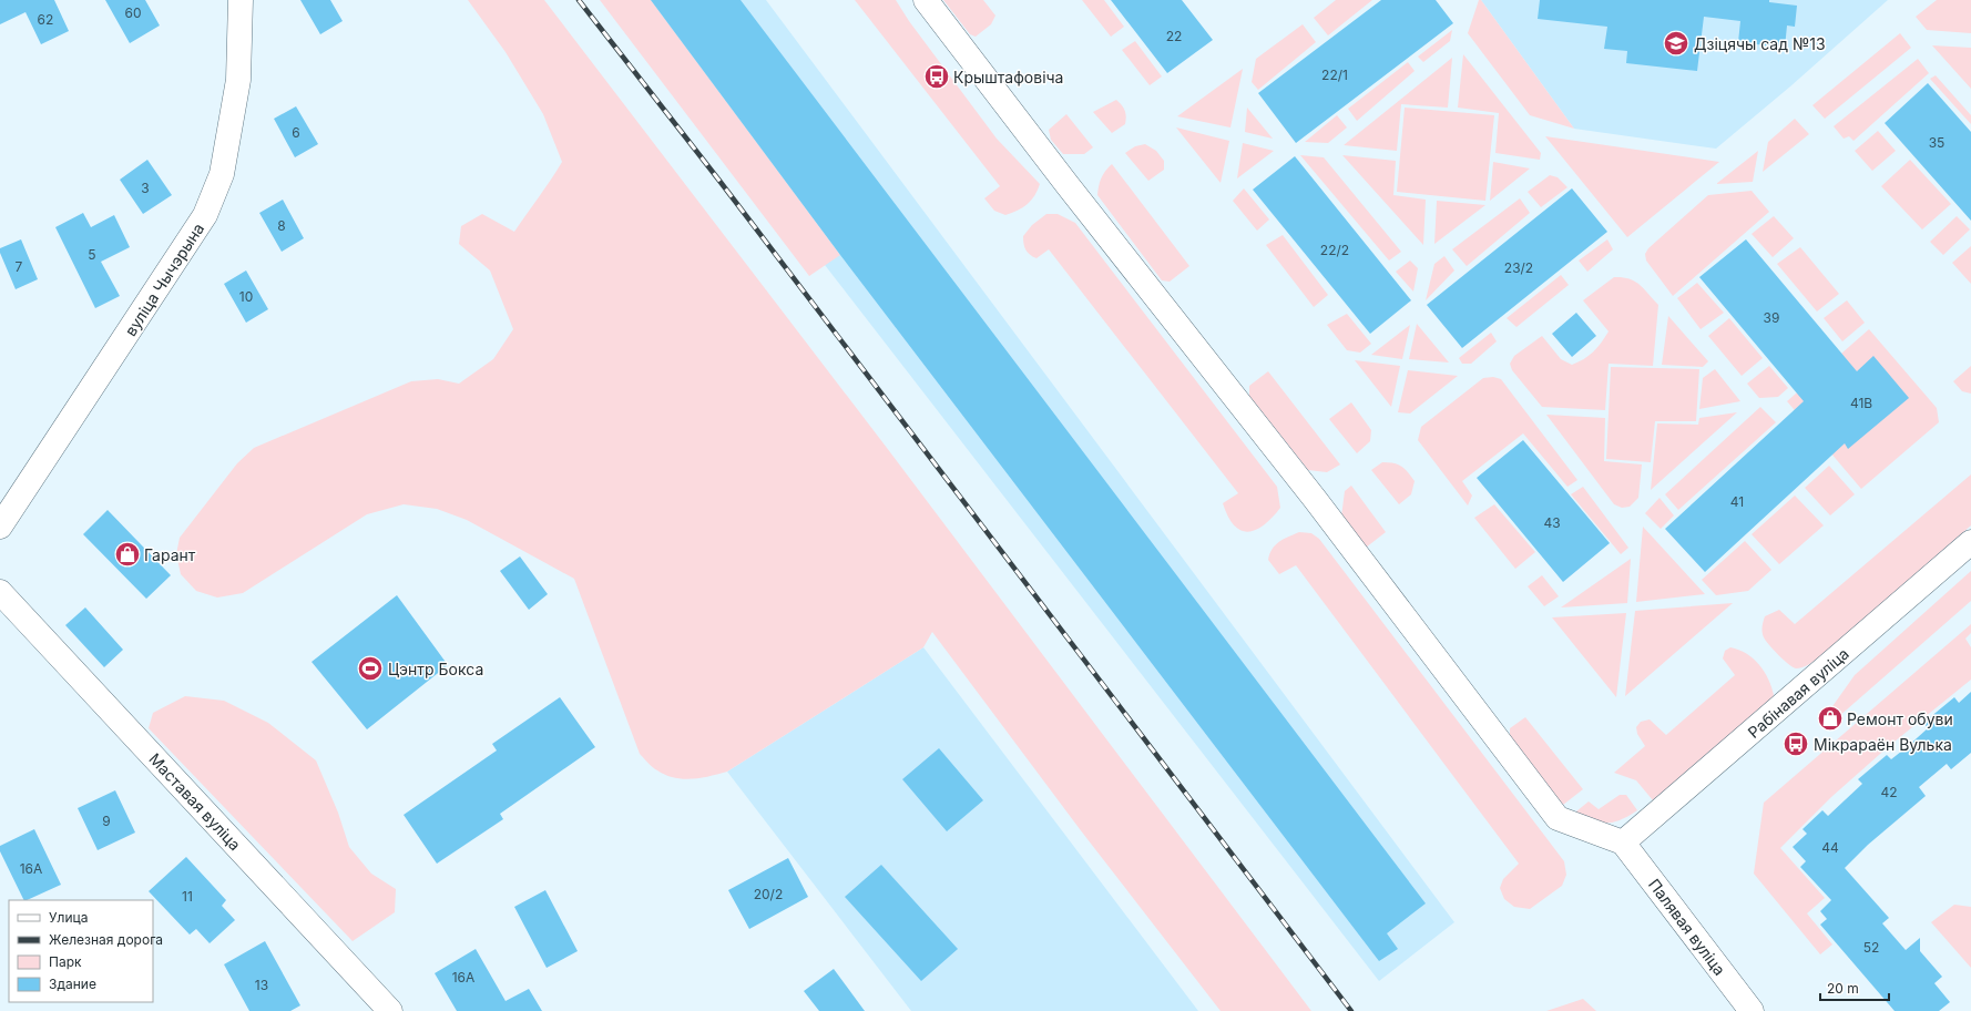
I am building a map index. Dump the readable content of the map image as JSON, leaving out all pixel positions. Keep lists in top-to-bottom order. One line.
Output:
{"streets":{"street":["вуліца Чычэрына","Рабінавая вуліца","Маставая вуліца","Палявая вуліца"]},"crossings":[["Рабінавая вуліца","Палявая вуліца"]],"places":{"school or university":["Дзіцячы сад №13"],"bus stop":["Крыштафовіча","Мікрараён Вулька"],"shop":["Гарант","Ремонт обуви"],"sports":["Цэнтр Бокса"]},"house_numbers":["60","62","22","22/1","6","35","3","8","22/2","5","7","23/2","10","39","41В","41","43","42","9","44","16А","20/2","11","52","16А","13"],"legend":["Улица","Железная дорога","Парк","Здание"],"scale_bar":"20 m"}
